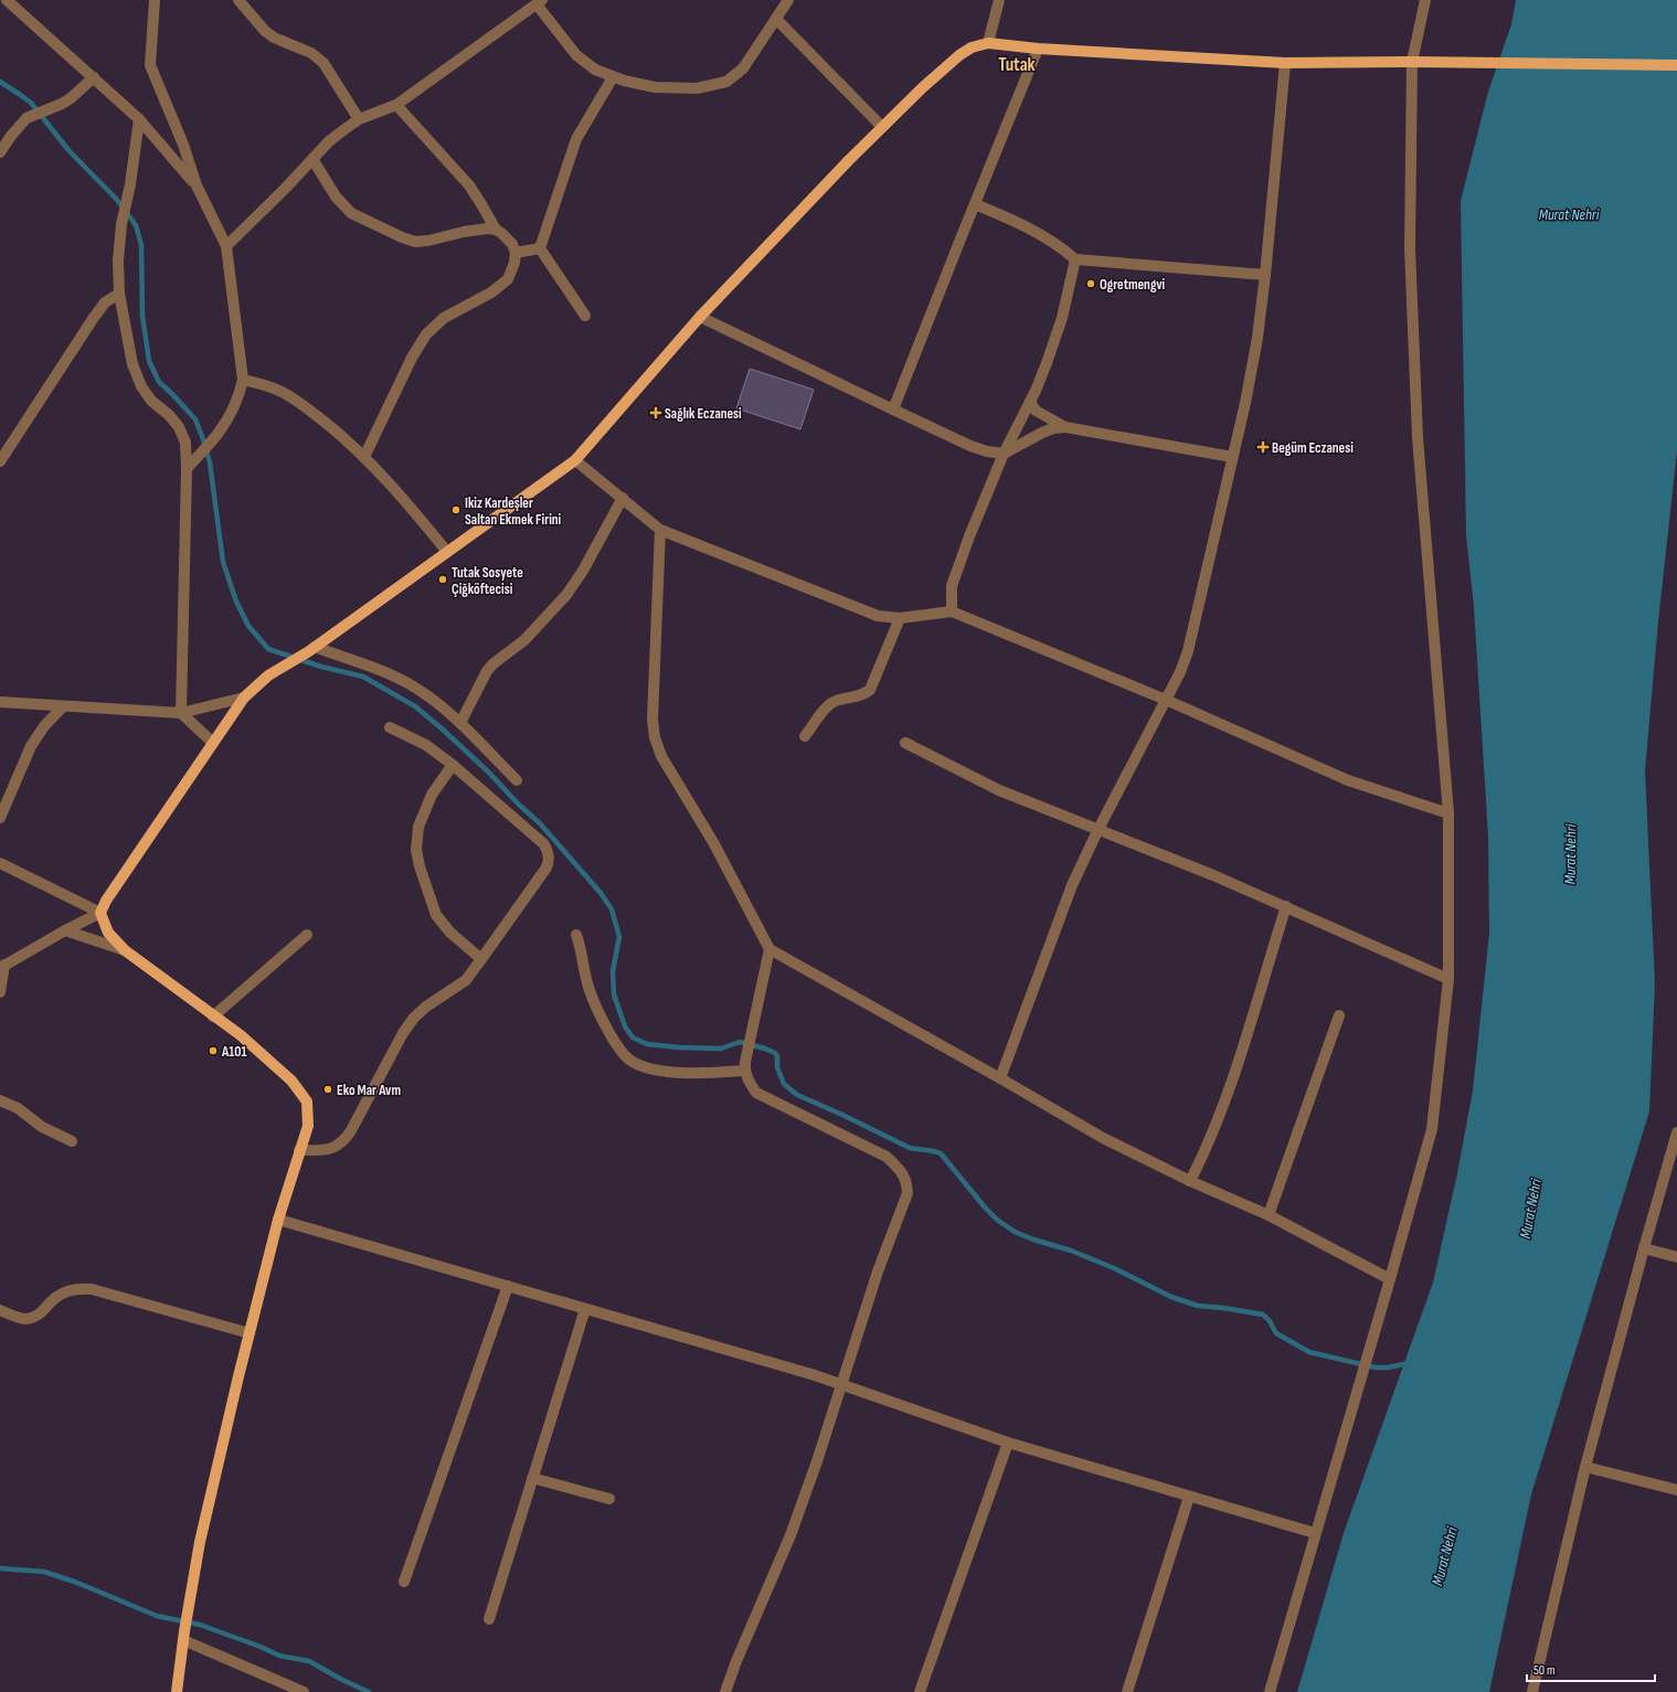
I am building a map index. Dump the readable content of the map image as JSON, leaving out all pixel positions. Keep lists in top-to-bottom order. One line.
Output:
{"districts":["Tutak"],"water":["Murat Nehri"],"places":{"other":["Ogretmengvi","Ikiz Kardeşler Saltan Ekmek Firini","Tutak Sosyete Çiğköftecisi","A101","Eko Mar Avm"],"health":["Sağlık Eczanesi","Begüm Eczanesi"]},"scale_bar":"50 m"}
